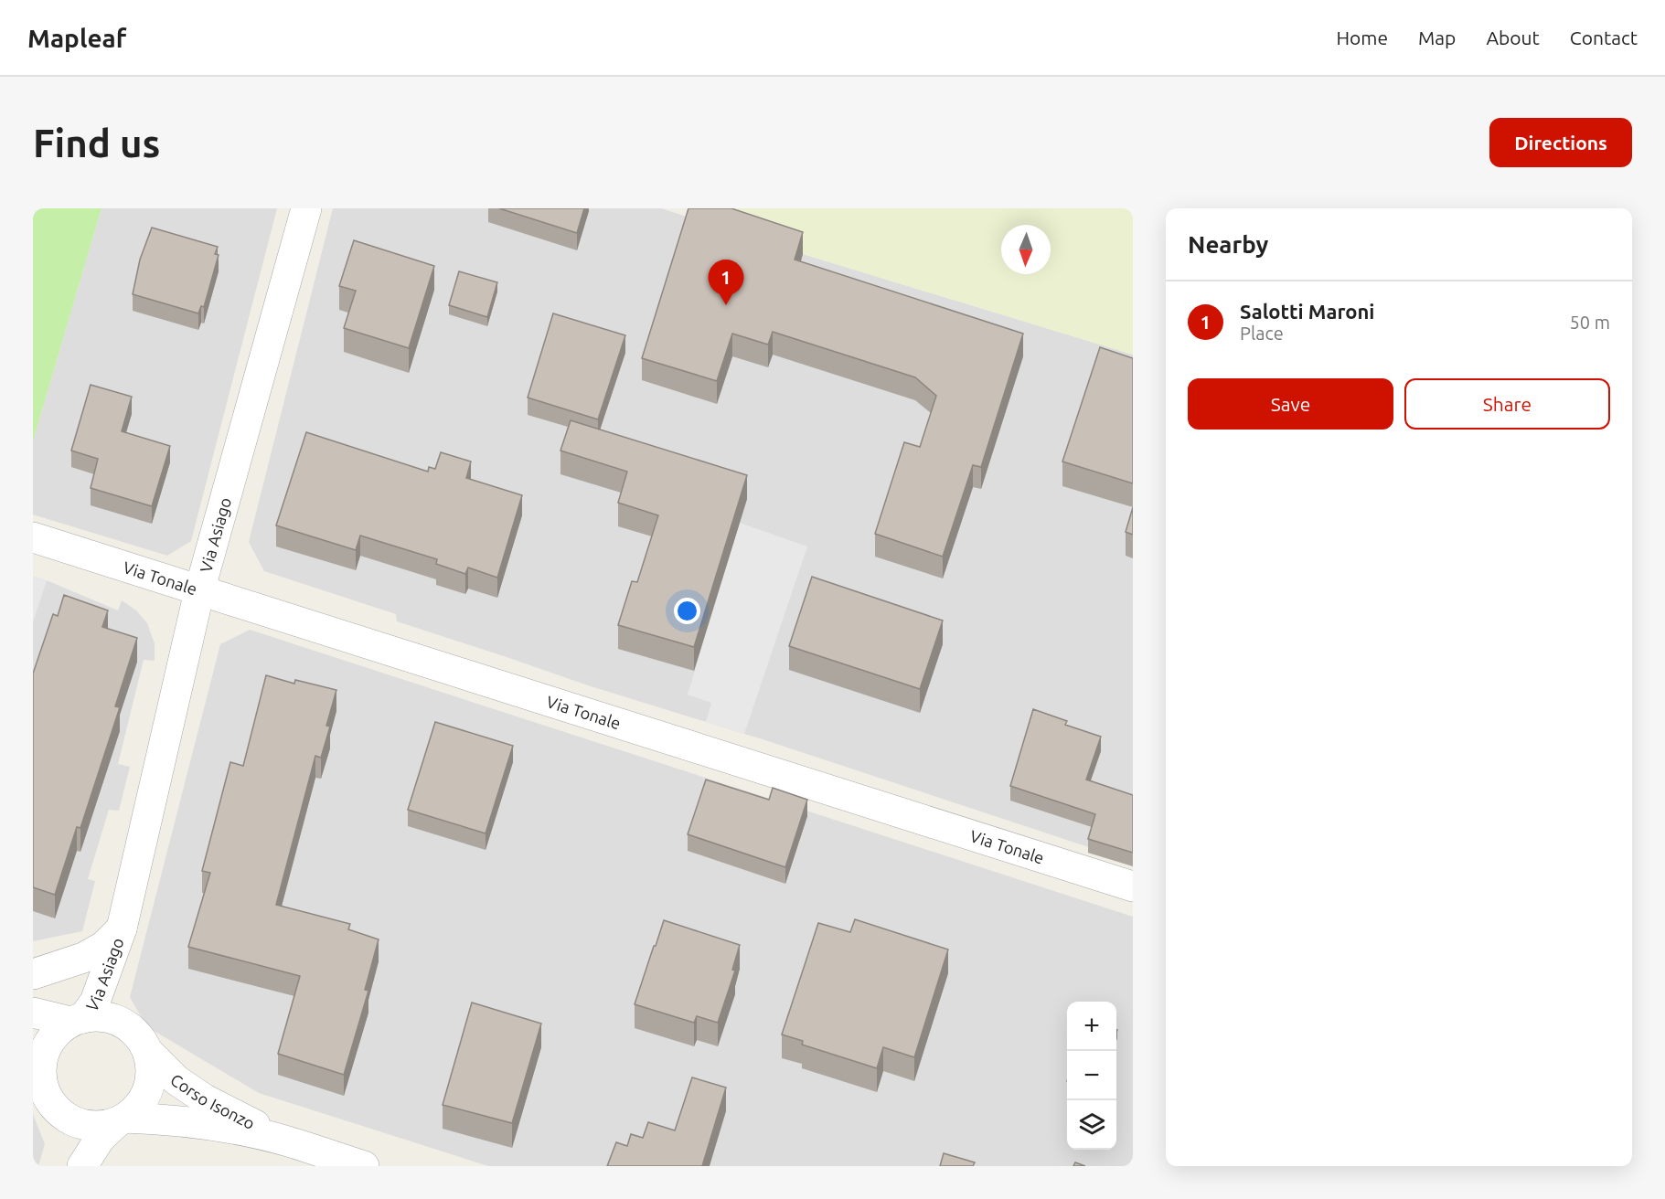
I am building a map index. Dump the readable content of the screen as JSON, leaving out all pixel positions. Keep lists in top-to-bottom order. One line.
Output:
{"streets":{"street":["Via Asiago","Via Tonale","Corso Isonzo"]},"crossings":[["Via Asiago","Via Tonale"],["Via Asiago","Corso Isonzo"]],"north":"bottom","page":{"header":"Mapleaf","nav":["Home","Map","About","Contact"],"buttons":["Directions",["Save","Share"]],"title":"Find us","heading":"Nearby","pins":"1","list":[{"mark":"1","name":"Salotti Maroni","note":"Place","value":"50 m"}],"map_buttons":["+","−"]}}
